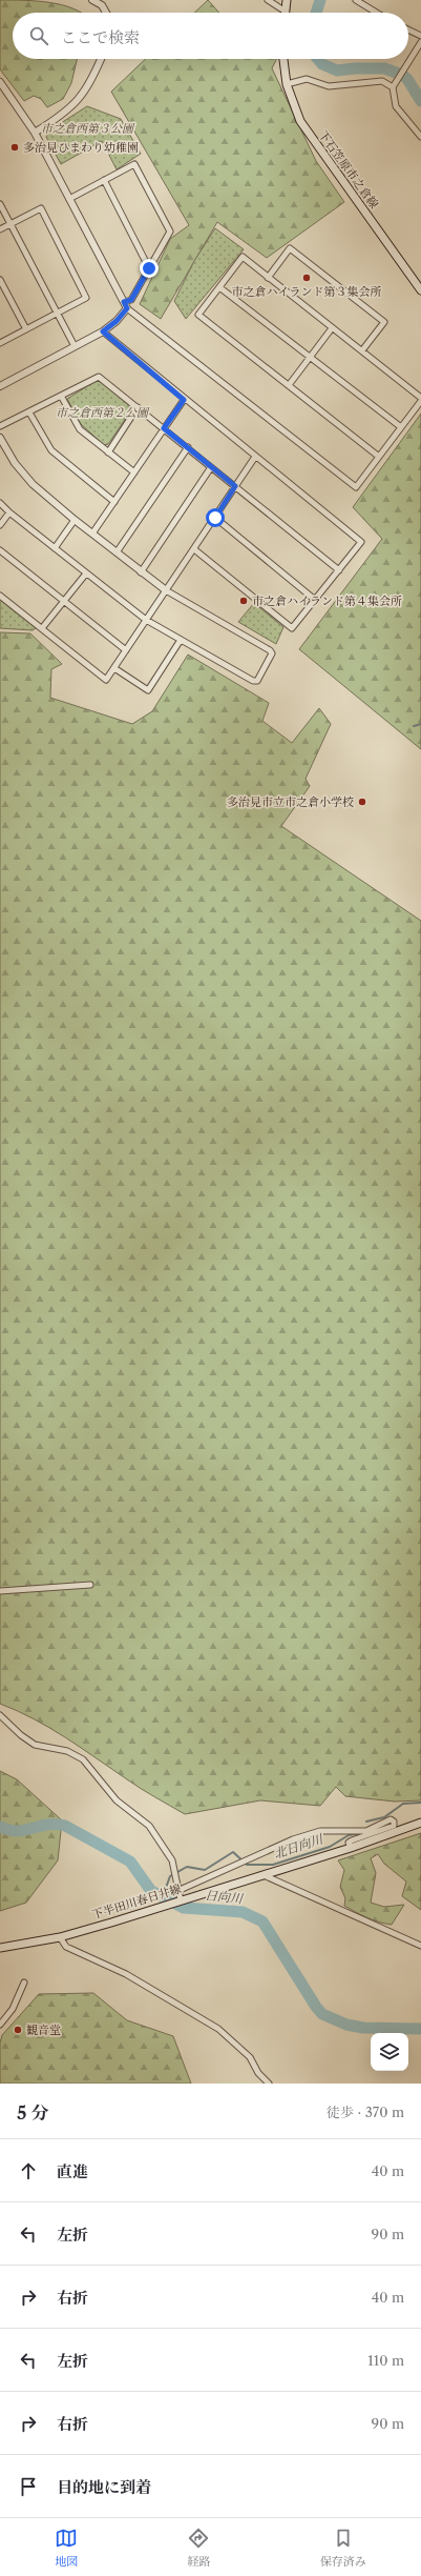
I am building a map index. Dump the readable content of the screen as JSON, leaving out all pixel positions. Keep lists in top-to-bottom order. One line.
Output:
{"streets":{"main road":["下石笠原市之倉線","下半田川春日井線"]},"water":["北日向川","日向川"],"parks":["市之倉西第３公園","市之倉西第２公園"],"places":["多治見ひまわり幼稚園","市之倉ハイランド第３集会所","市之倉ハイランド第４集会所","多治見市立市之倉小学校","観音堂"],"page":{"search":"ここで検索","heading":["5 分","徒歩 · 370 m"],"list":[["直進","40 m"],["左折","90 m"],["右折","40 m"],["左折","110 m"],["右折","90 m"],"目的地に到着"],"nav":["地図","経路","保存済み"]}}
